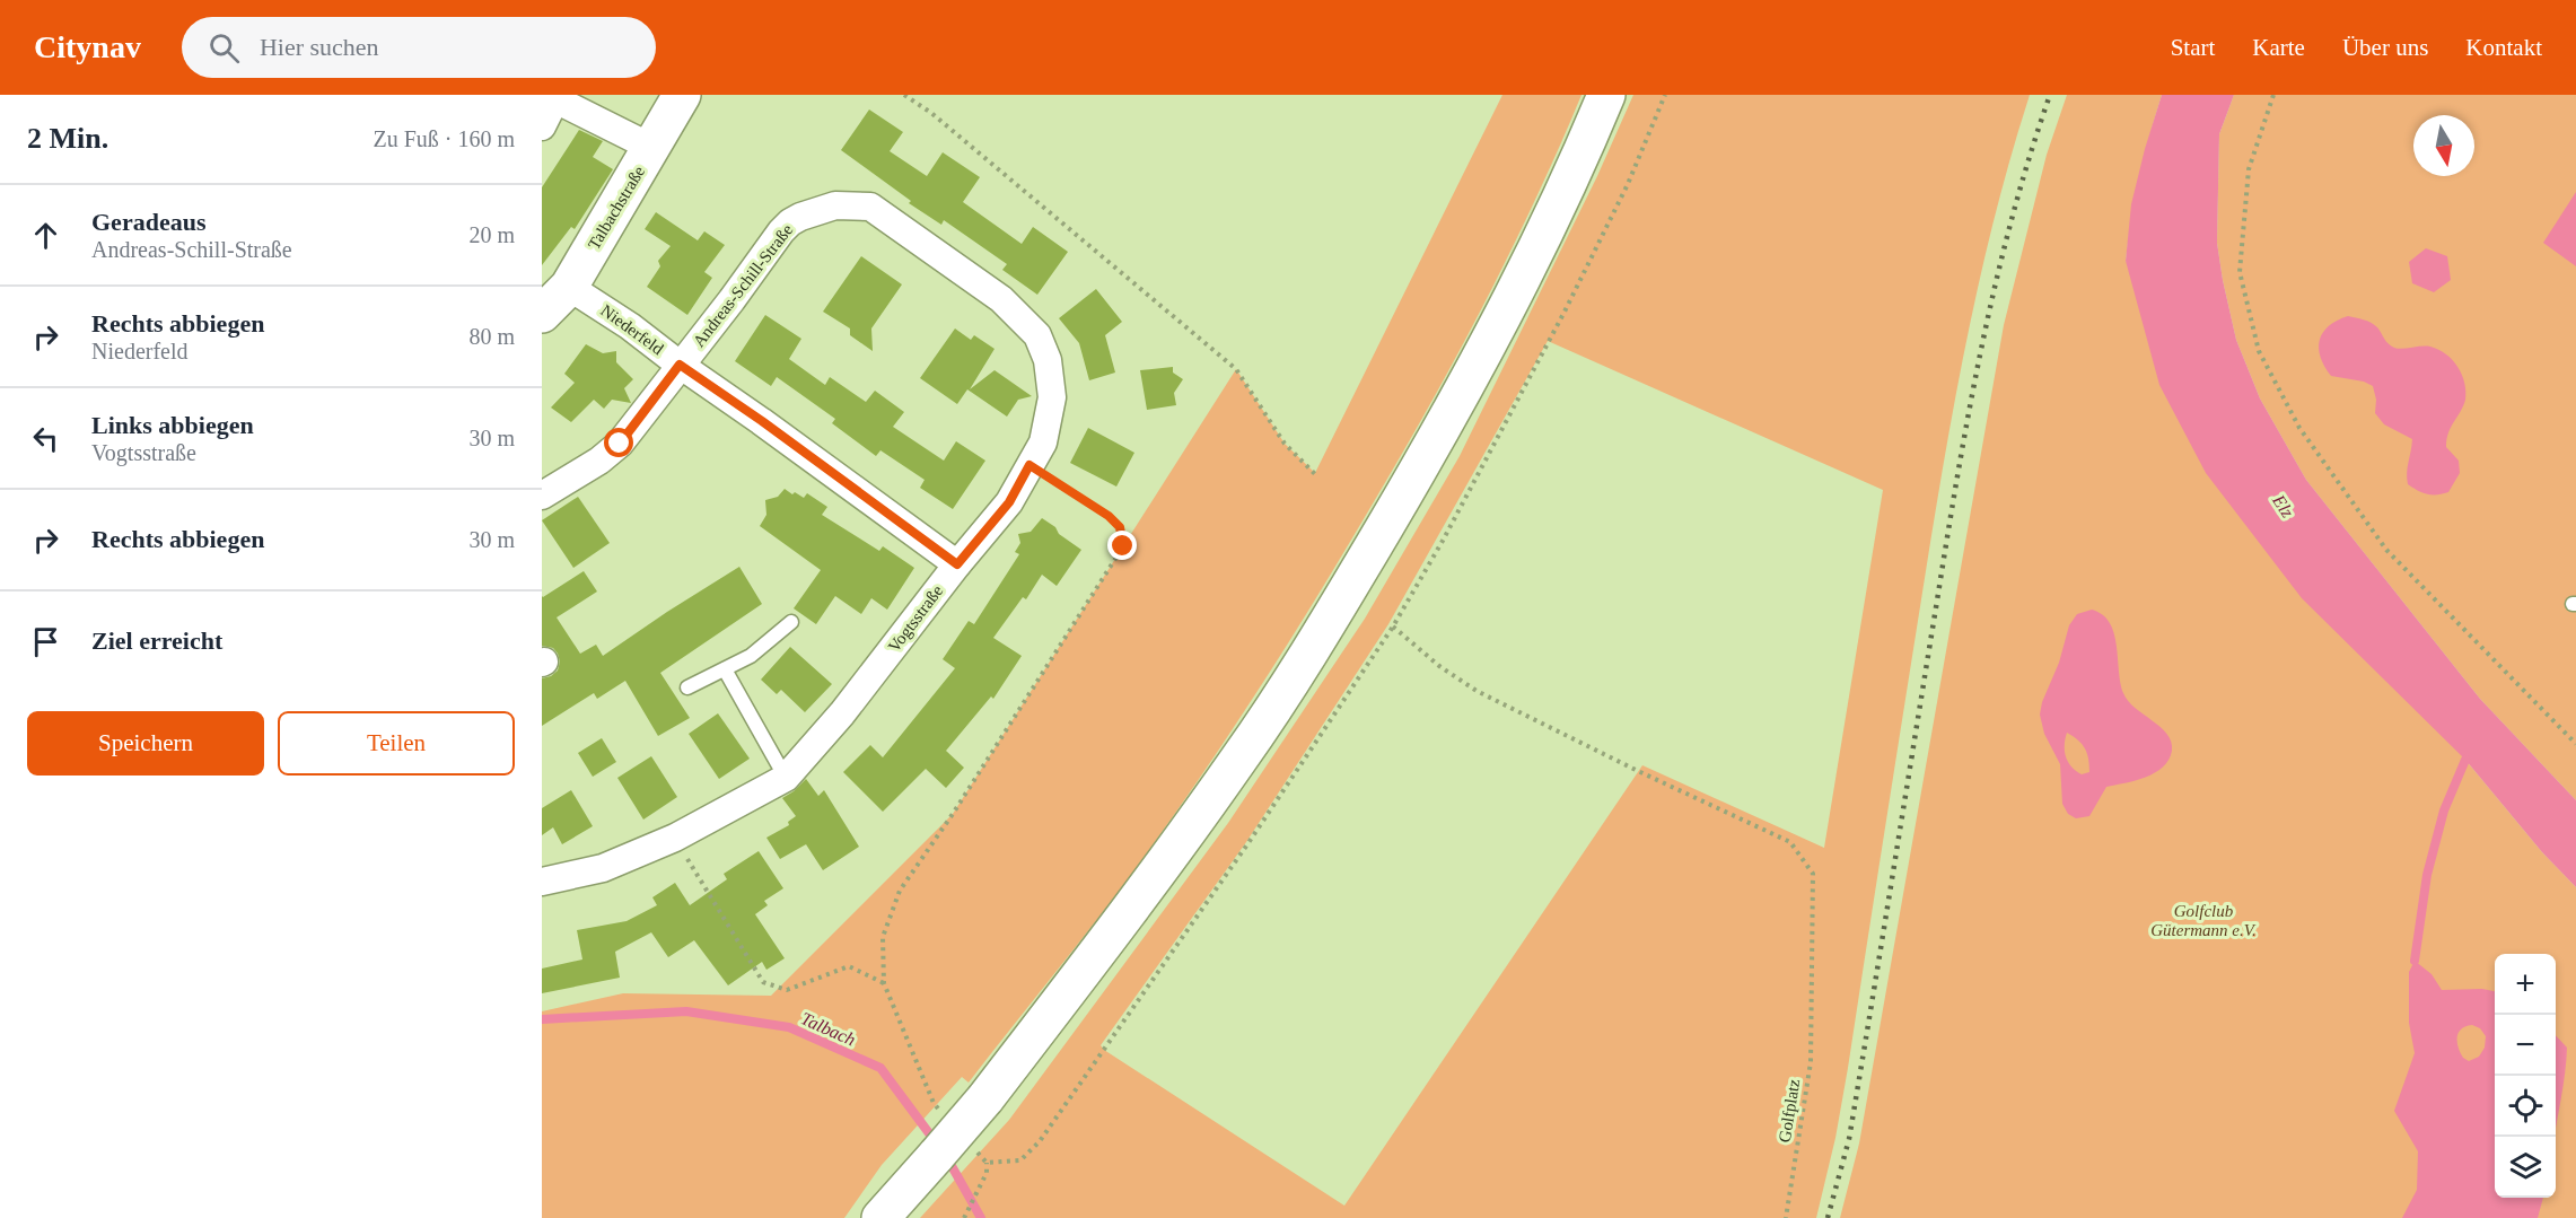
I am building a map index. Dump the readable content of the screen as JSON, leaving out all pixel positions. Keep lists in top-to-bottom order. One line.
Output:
{"streets":{"main road":["Talbachstraße"],"street":["Andreas-Schill-Straße","Niederfeld","Vogtsstraße"],"path":["Golfplatz"]},"crossings":[["Talbachstraße","Niederfeld"],["Andreas-Schill-Straße","Niederfeld"],["Andreas-Schill-Straße","Vogtsstraße"],["Niederfeld","Vogtsstraße"]],"water":["Elz","Talbach"],"parks":["Golfclub Gütermann e.V."],"north":"bottom","page":{"header":"Citynav","search":"Hier suchen","nav":["Start","Karte","Über uns","Kontakt"],"heading":["2 Min.","Zu Fuß · 160 m"],"list":[["Geradeaus","Andreas-Schill-Straße","20 m"],["Rechts abbiegen","Niederfeld","80 m"],["Links abbiegen","Vogtsstraße","30 m"],["Rechts abbiegen","30 m"],"Ziel erreicht"],"buttons":["Speichern","Teilen"],"map_buttons":["+","−"]}}
